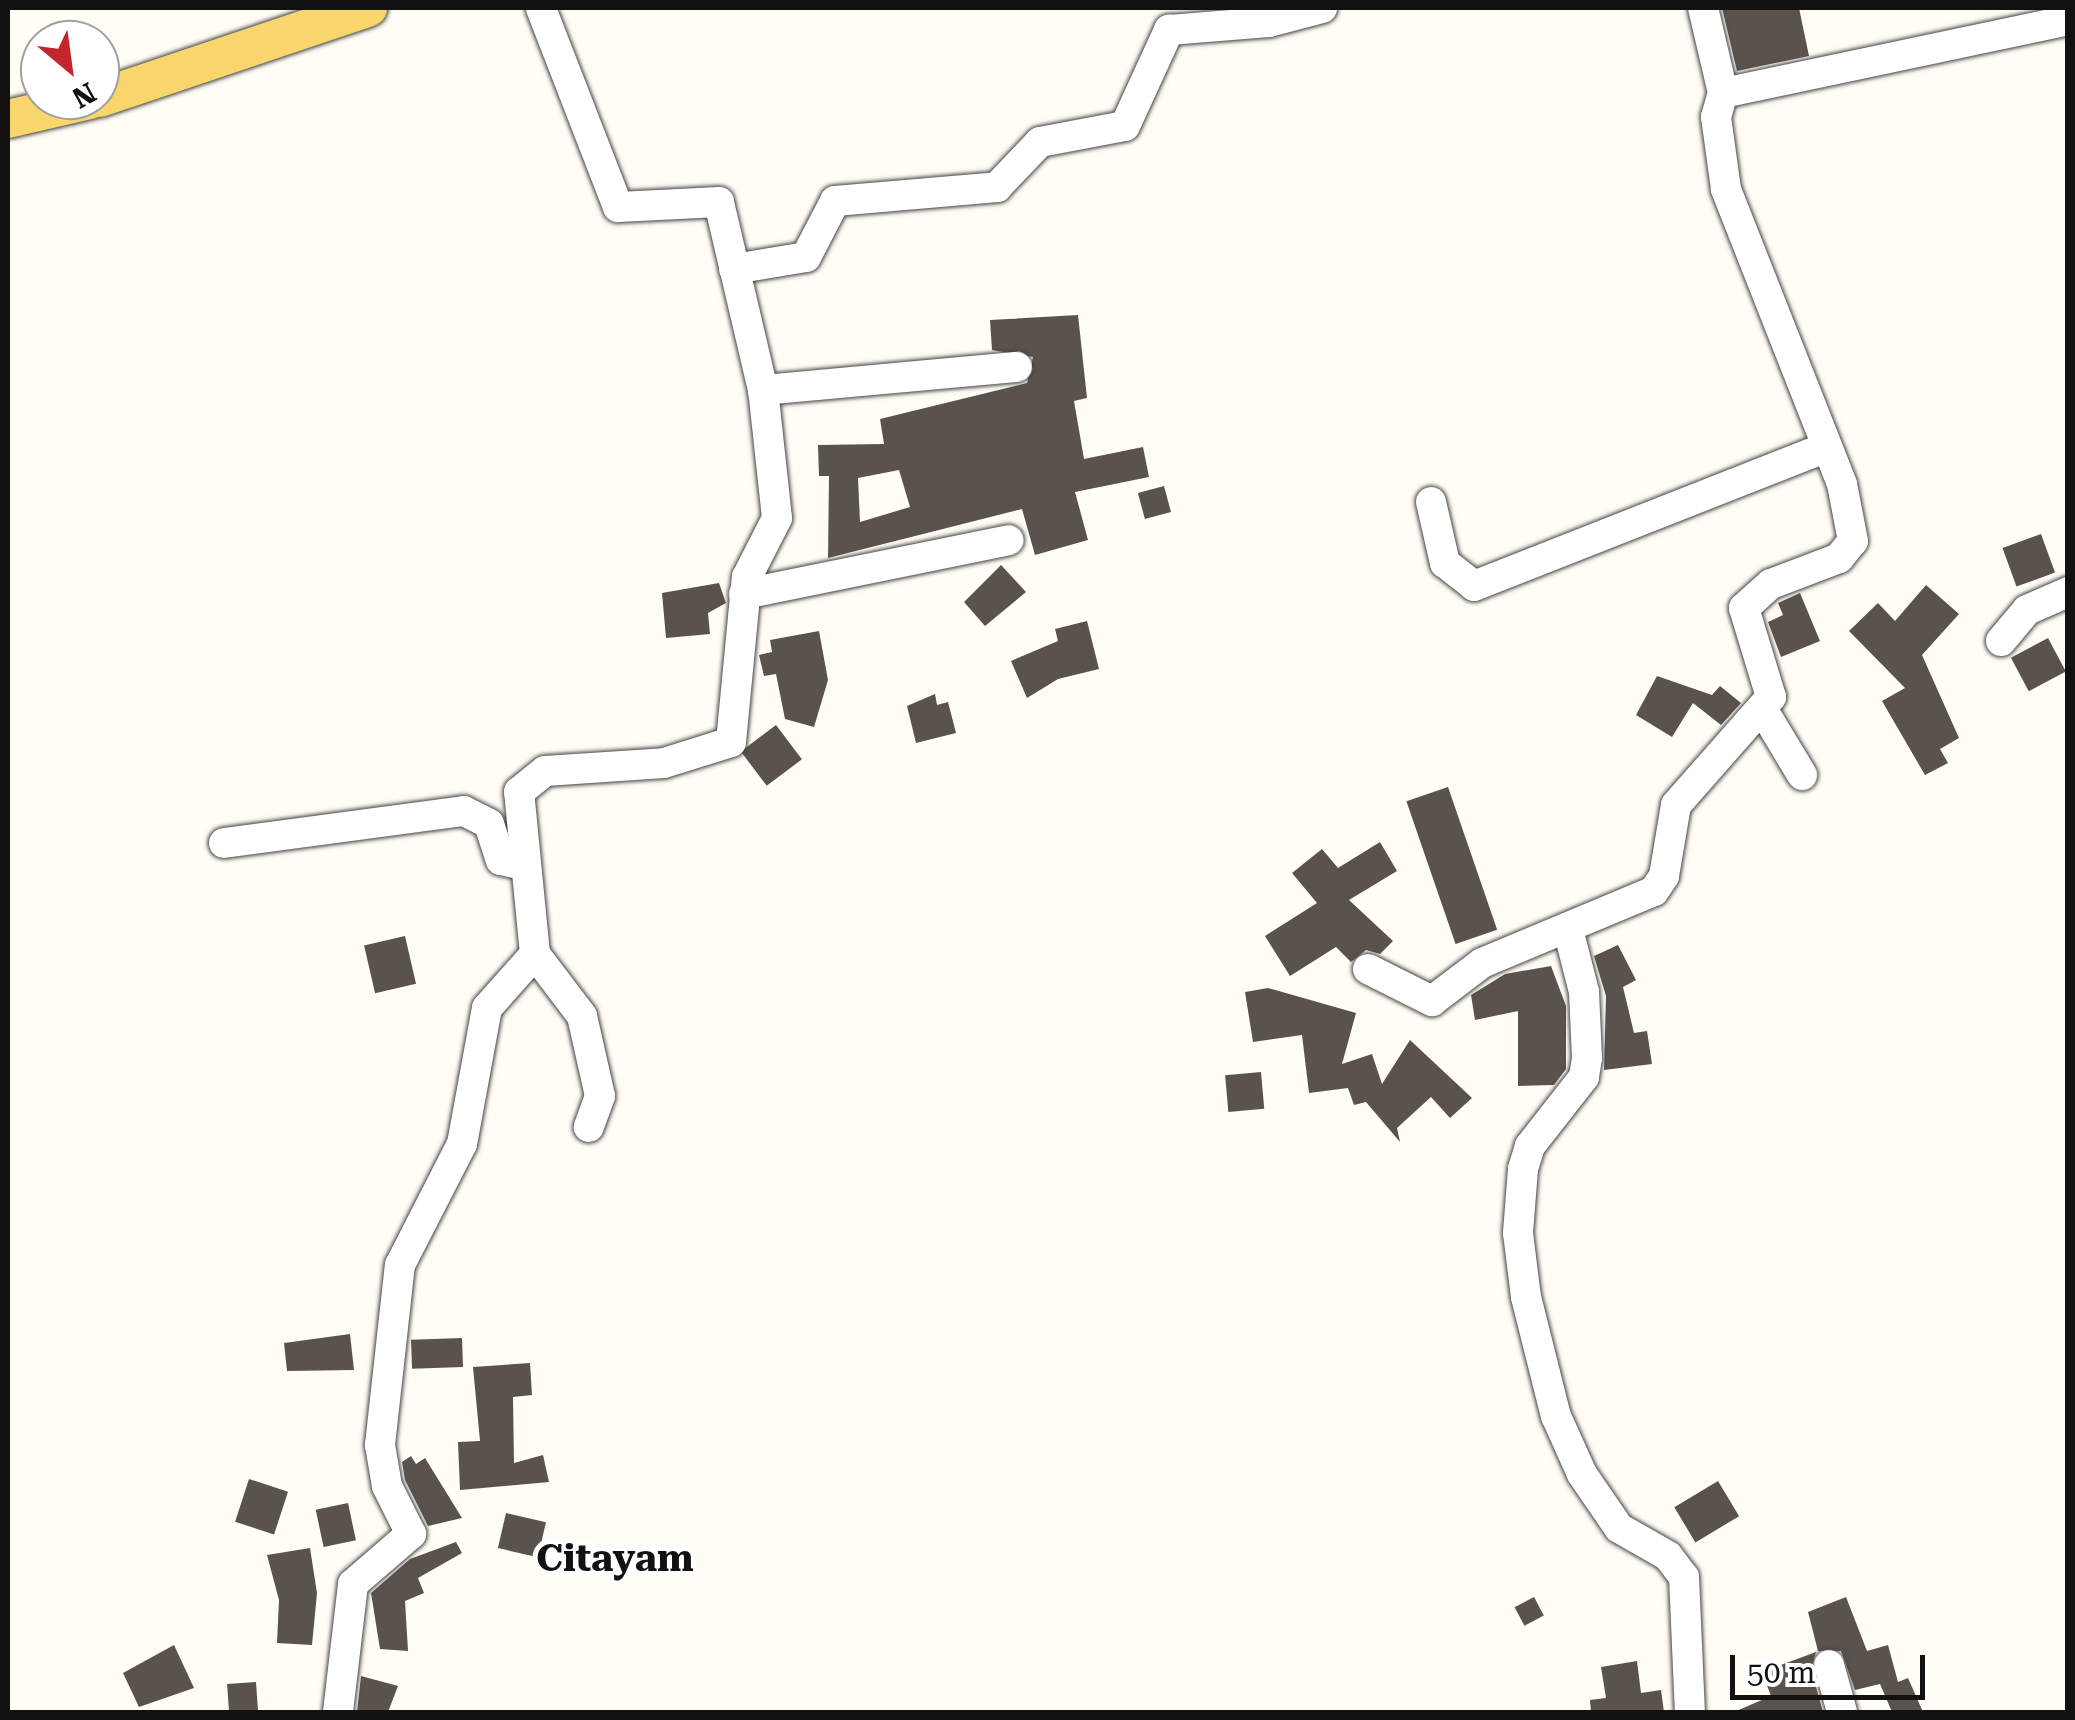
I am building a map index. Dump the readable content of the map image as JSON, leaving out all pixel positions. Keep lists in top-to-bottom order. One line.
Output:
{"districts":["Citayam"],"scale_bar":"50 m","north":"bottom right"}
